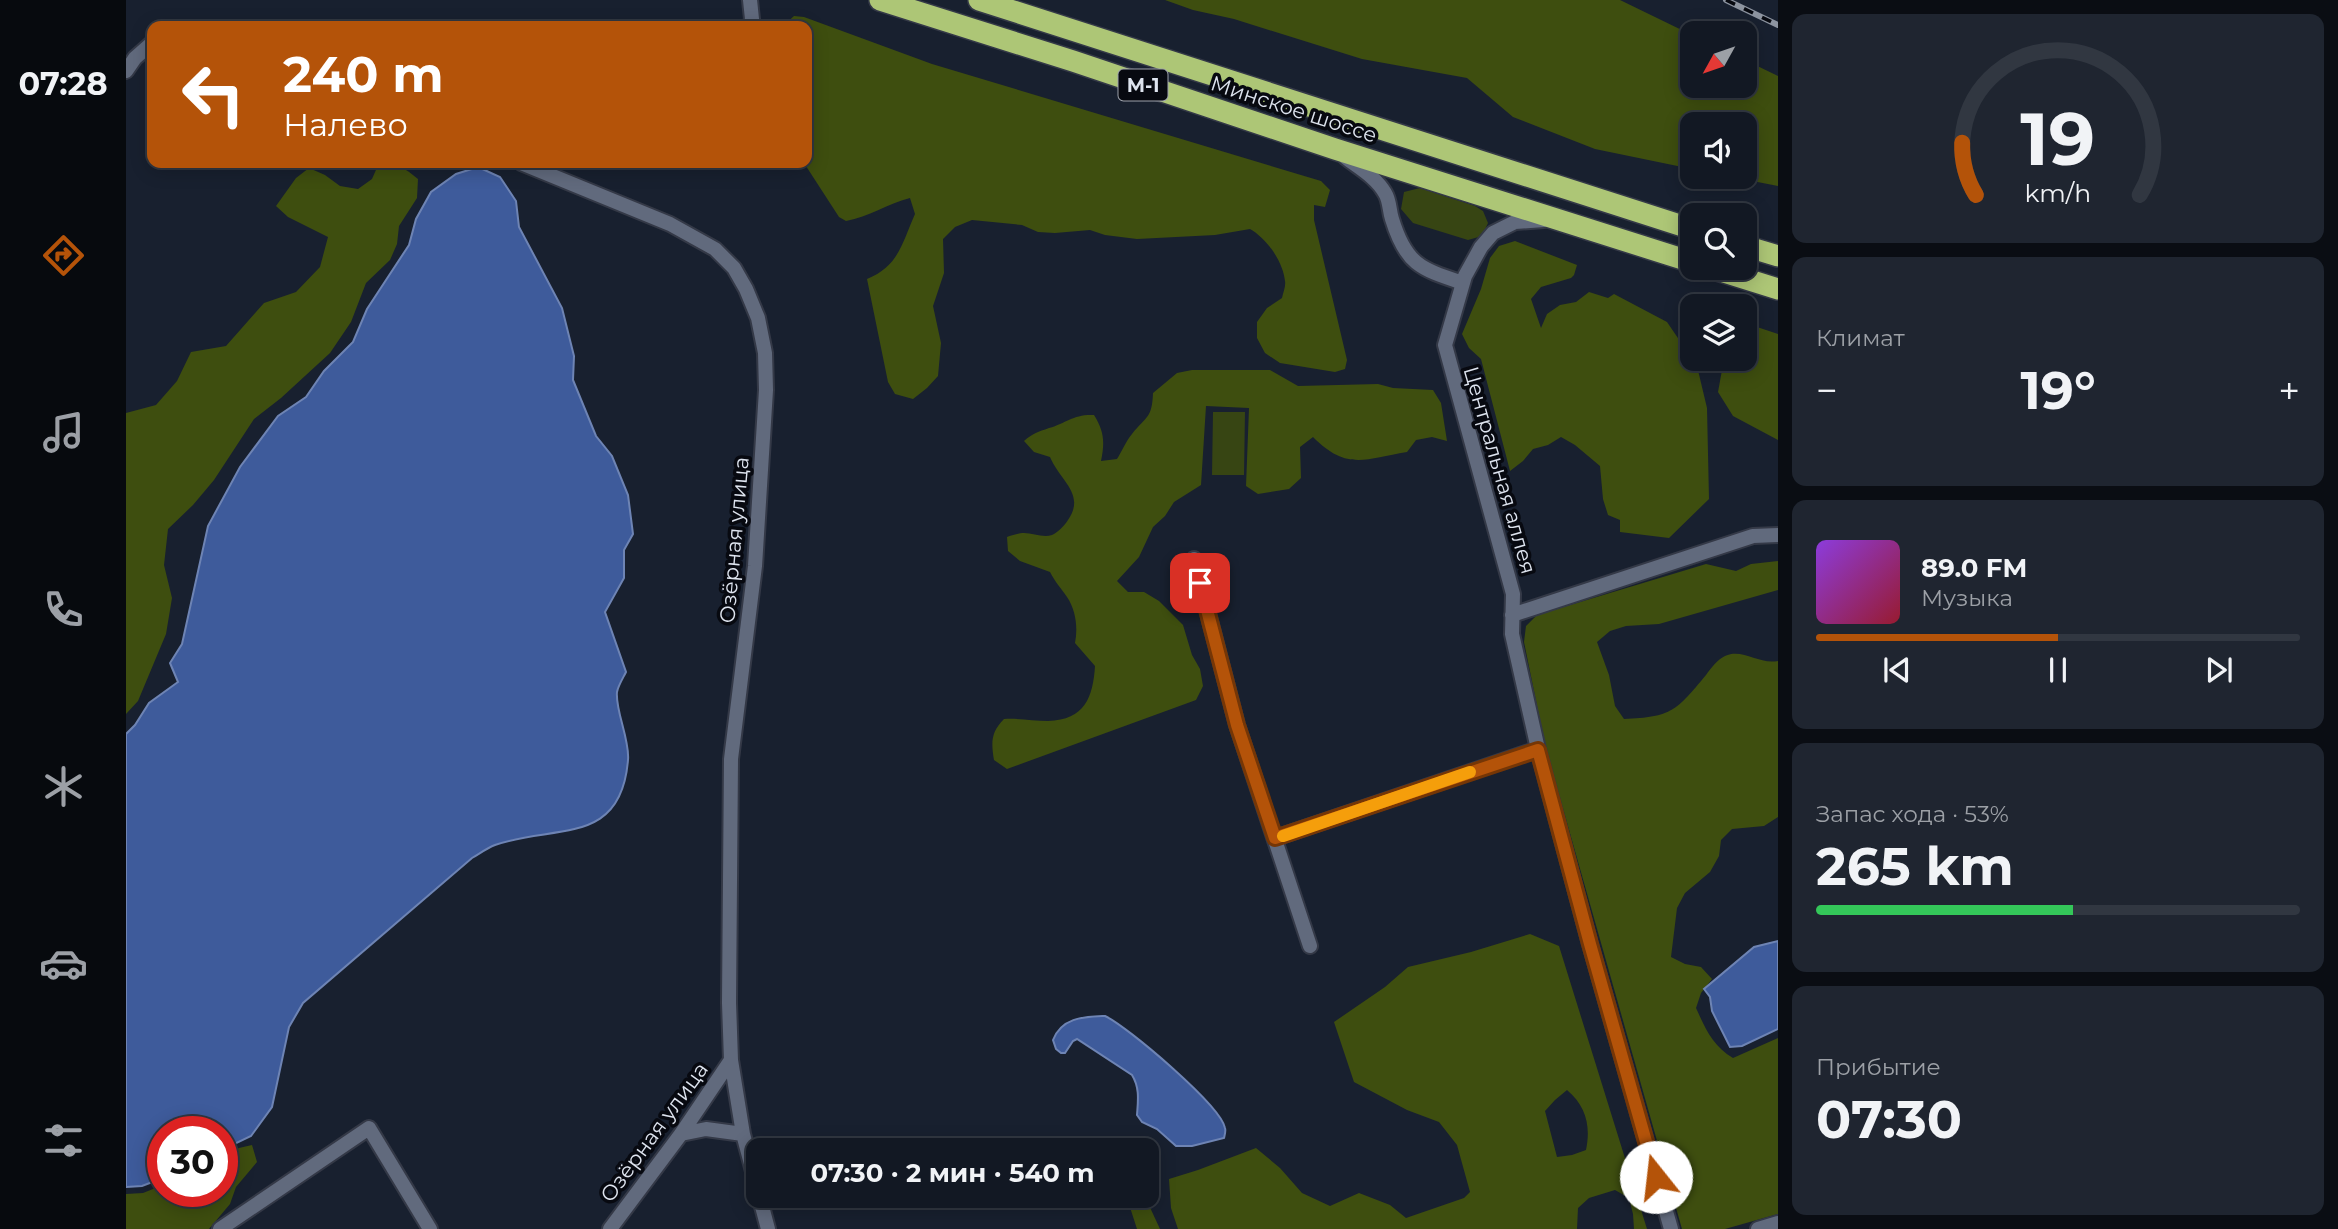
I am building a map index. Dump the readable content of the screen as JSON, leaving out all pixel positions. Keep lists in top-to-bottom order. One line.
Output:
{"streets":{"highway":["М-1","Минское шоссе"],"street":["Центральная аллея","Озёрная улица"]},"north":"bottom left","page":{"tabs":"07:28","turn":["240 m","Налево"],"tile":["Климат",["Запас хода · 53%","265 km"],["Прибытие","07:30"]],"heat":["−","19°","+"],"song":["89.0 FM","Музыка"],"limit":"30","trip":"07:30 · 2 мин · 540 m","gauge":["19","km/h"]}}
